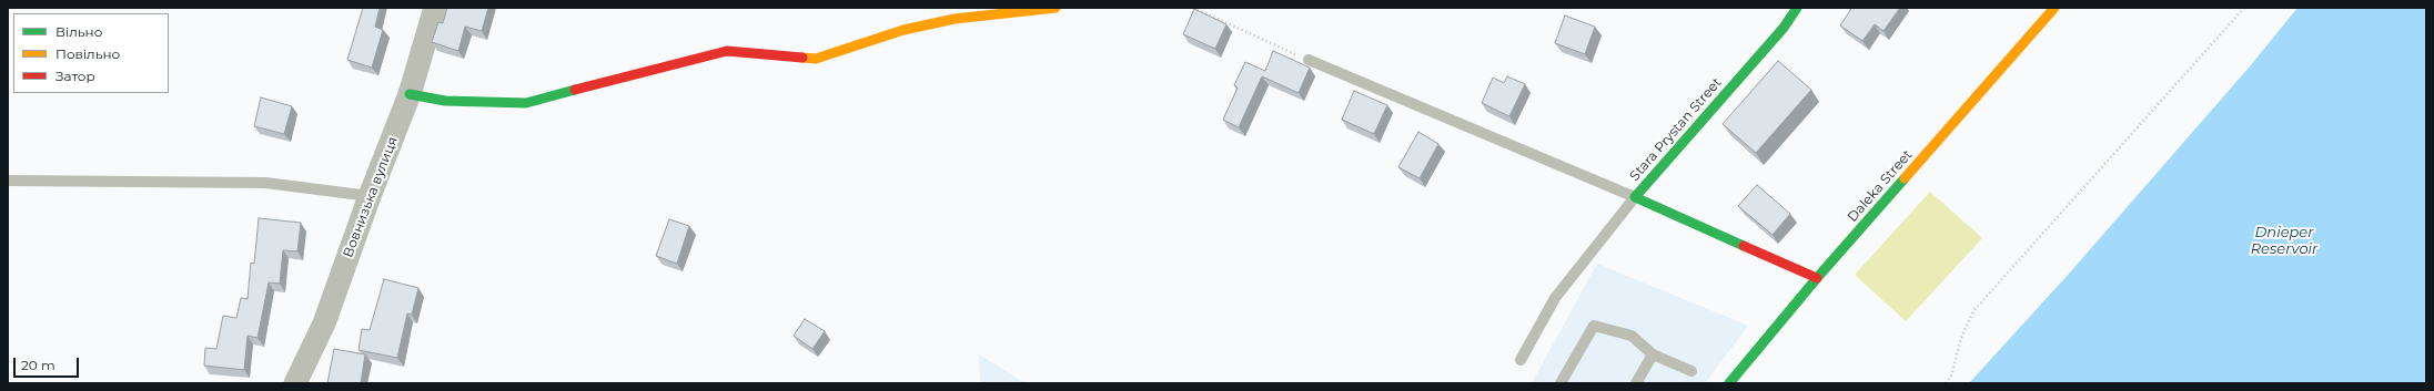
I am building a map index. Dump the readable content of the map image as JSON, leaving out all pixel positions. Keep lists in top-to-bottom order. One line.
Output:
{"streets":{"street":["Stara Prystan Street","Daleka Street","Вовнизька вулиця"]},"crossings":[["Stara Prystan Street","Daleka Street"]],"water":["Dnieper Reservoir"],"legend":["Вільно","Повільно","Затор"],"scale_bar":"20 m"}
